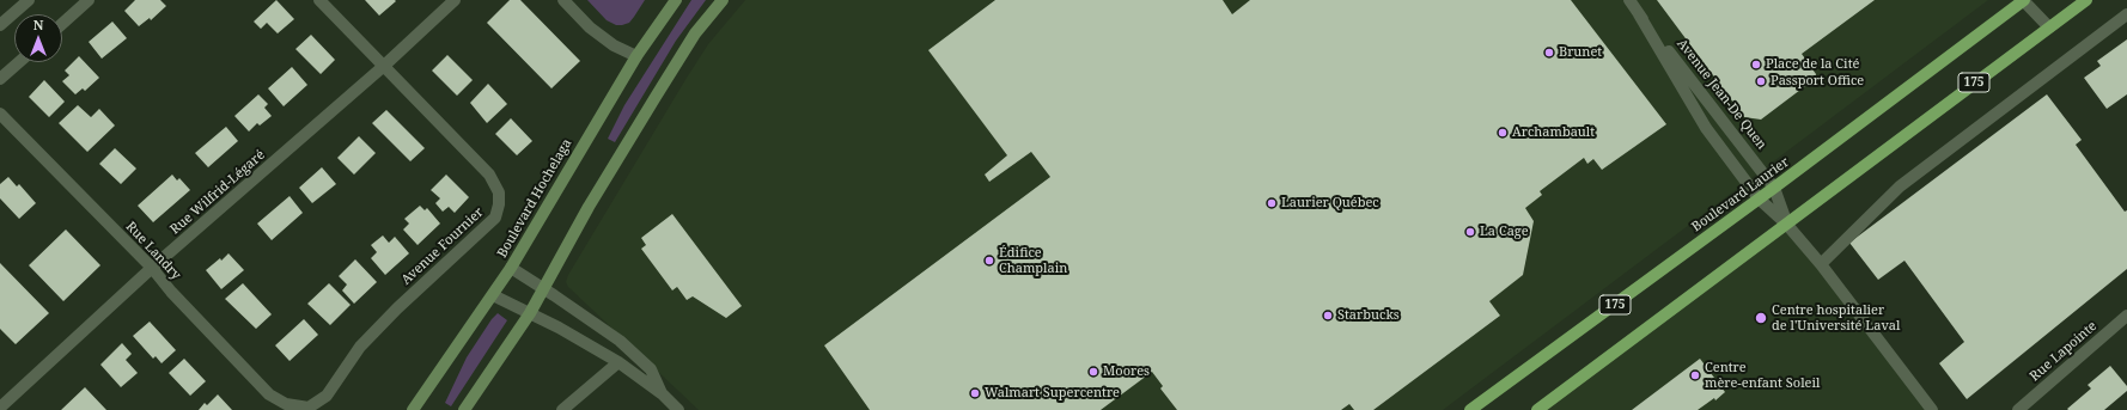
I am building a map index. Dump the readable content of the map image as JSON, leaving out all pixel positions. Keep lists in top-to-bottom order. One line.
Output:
{"streets":{"main road":["175","Boulevard Laurier","Boulevard Hochelaga"],"street":["Avenue Jean-De Quen","Rue Wilfrid-Légaré","Avenue Fournier","Rue Landry","Rue Lapointe"]},"crossings":[["175","Avenue Jean-De Quen"],["Avenue Jean-De Quen","Boulevard Laurier"],["Rue Wilfrid-Légaré","Avenue Fournier"],["Rue Wilfrid-Légaré","Rue Landry"],["Avenue Fournier","Rue Landry"]],"places":["Brunet","Place de la Cité","Passport Office","Archambault","Laurier Québec","La Cage","Édifice Champlain","Starbucks","Centre hospitalier de l'Université Laval","Moores","Centre mère-enfant Soleil","Walmart Supercentre"],"north":"top"}
